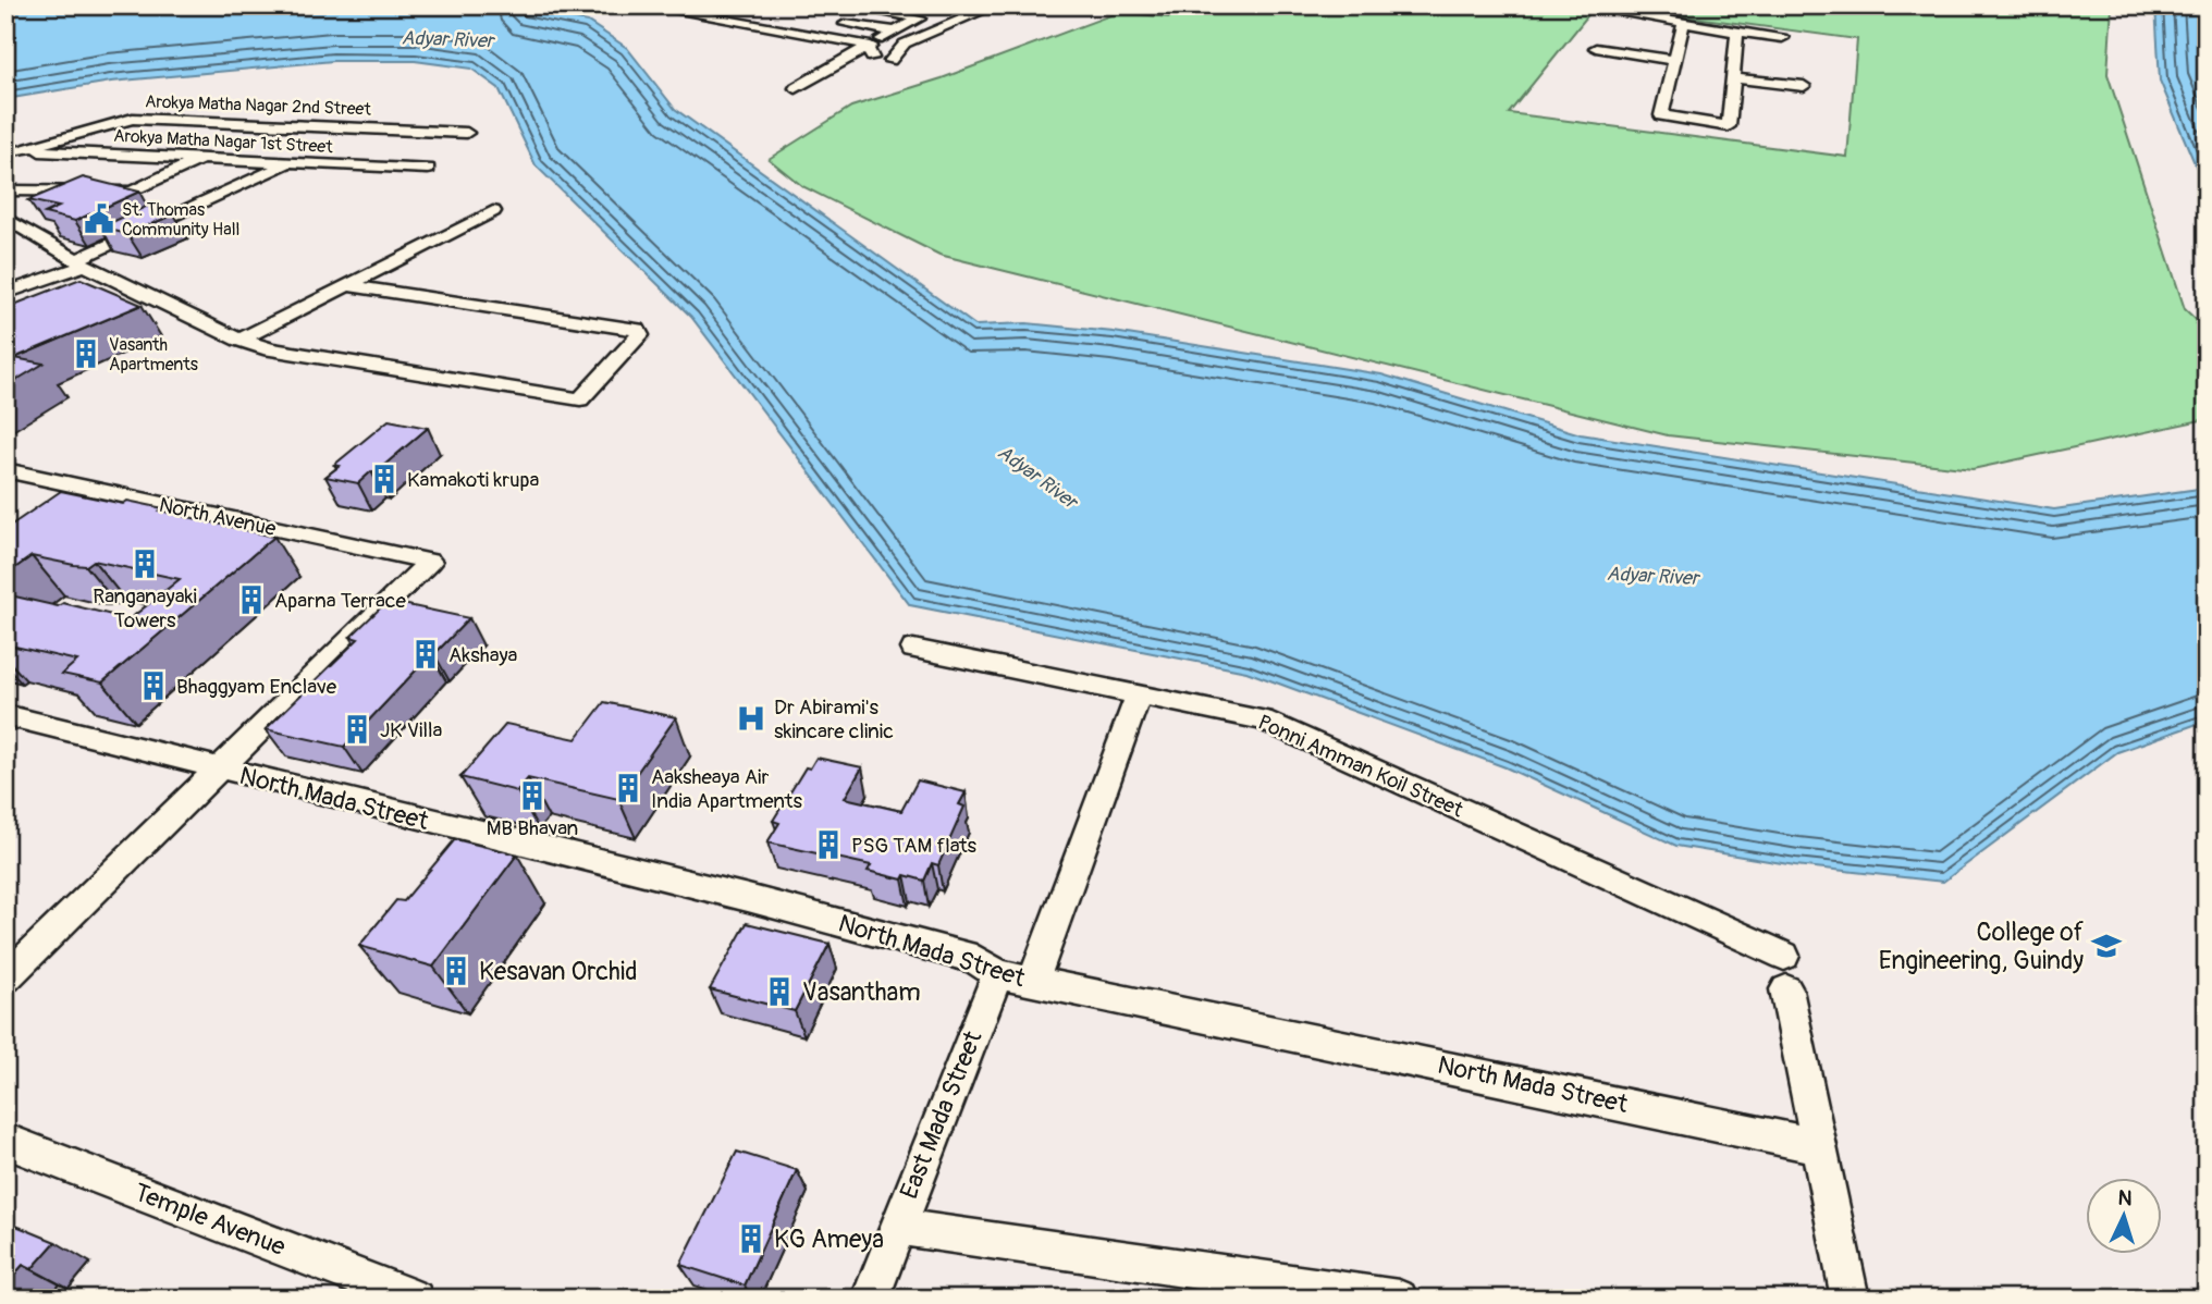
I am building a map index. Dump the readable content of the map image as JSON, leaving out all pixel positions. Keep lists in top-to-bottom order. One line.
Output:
{"streets":{"street":["Arokya Matha Nagar 2nd Street","Arokya Matha Nagar 1st Street","North Avenue","Ponni Amman Koil Street","North Mada Street","East Mada Street","Temple Avenue"]},"crossings":[["Arokya Matha Nagar 2nd Street","Arokya Matha Nagar 1st Street"],["North Avenue","North Mada Street"],["North Mada Street","East Mada Street"]],"water":["Adyar River"],"places":{"public building":["St. Thomas Community Hall"],"building":["Vasanth Apartments","Kamakoti krupa","Ranganayaki Towers","Aparna Terrace","Akshaya","Bhaggyam Enclave","JK Villa","Aaksheaya Air India Apartments","MB Bhavan","PSG TAM flats","Kesavan Orchid","Vasantham","KG Ameya"],"hospital":["Dr Abirami's skincare clinic"],"school or university":["College of Engineering, Guindy"]},"north":"top"}
